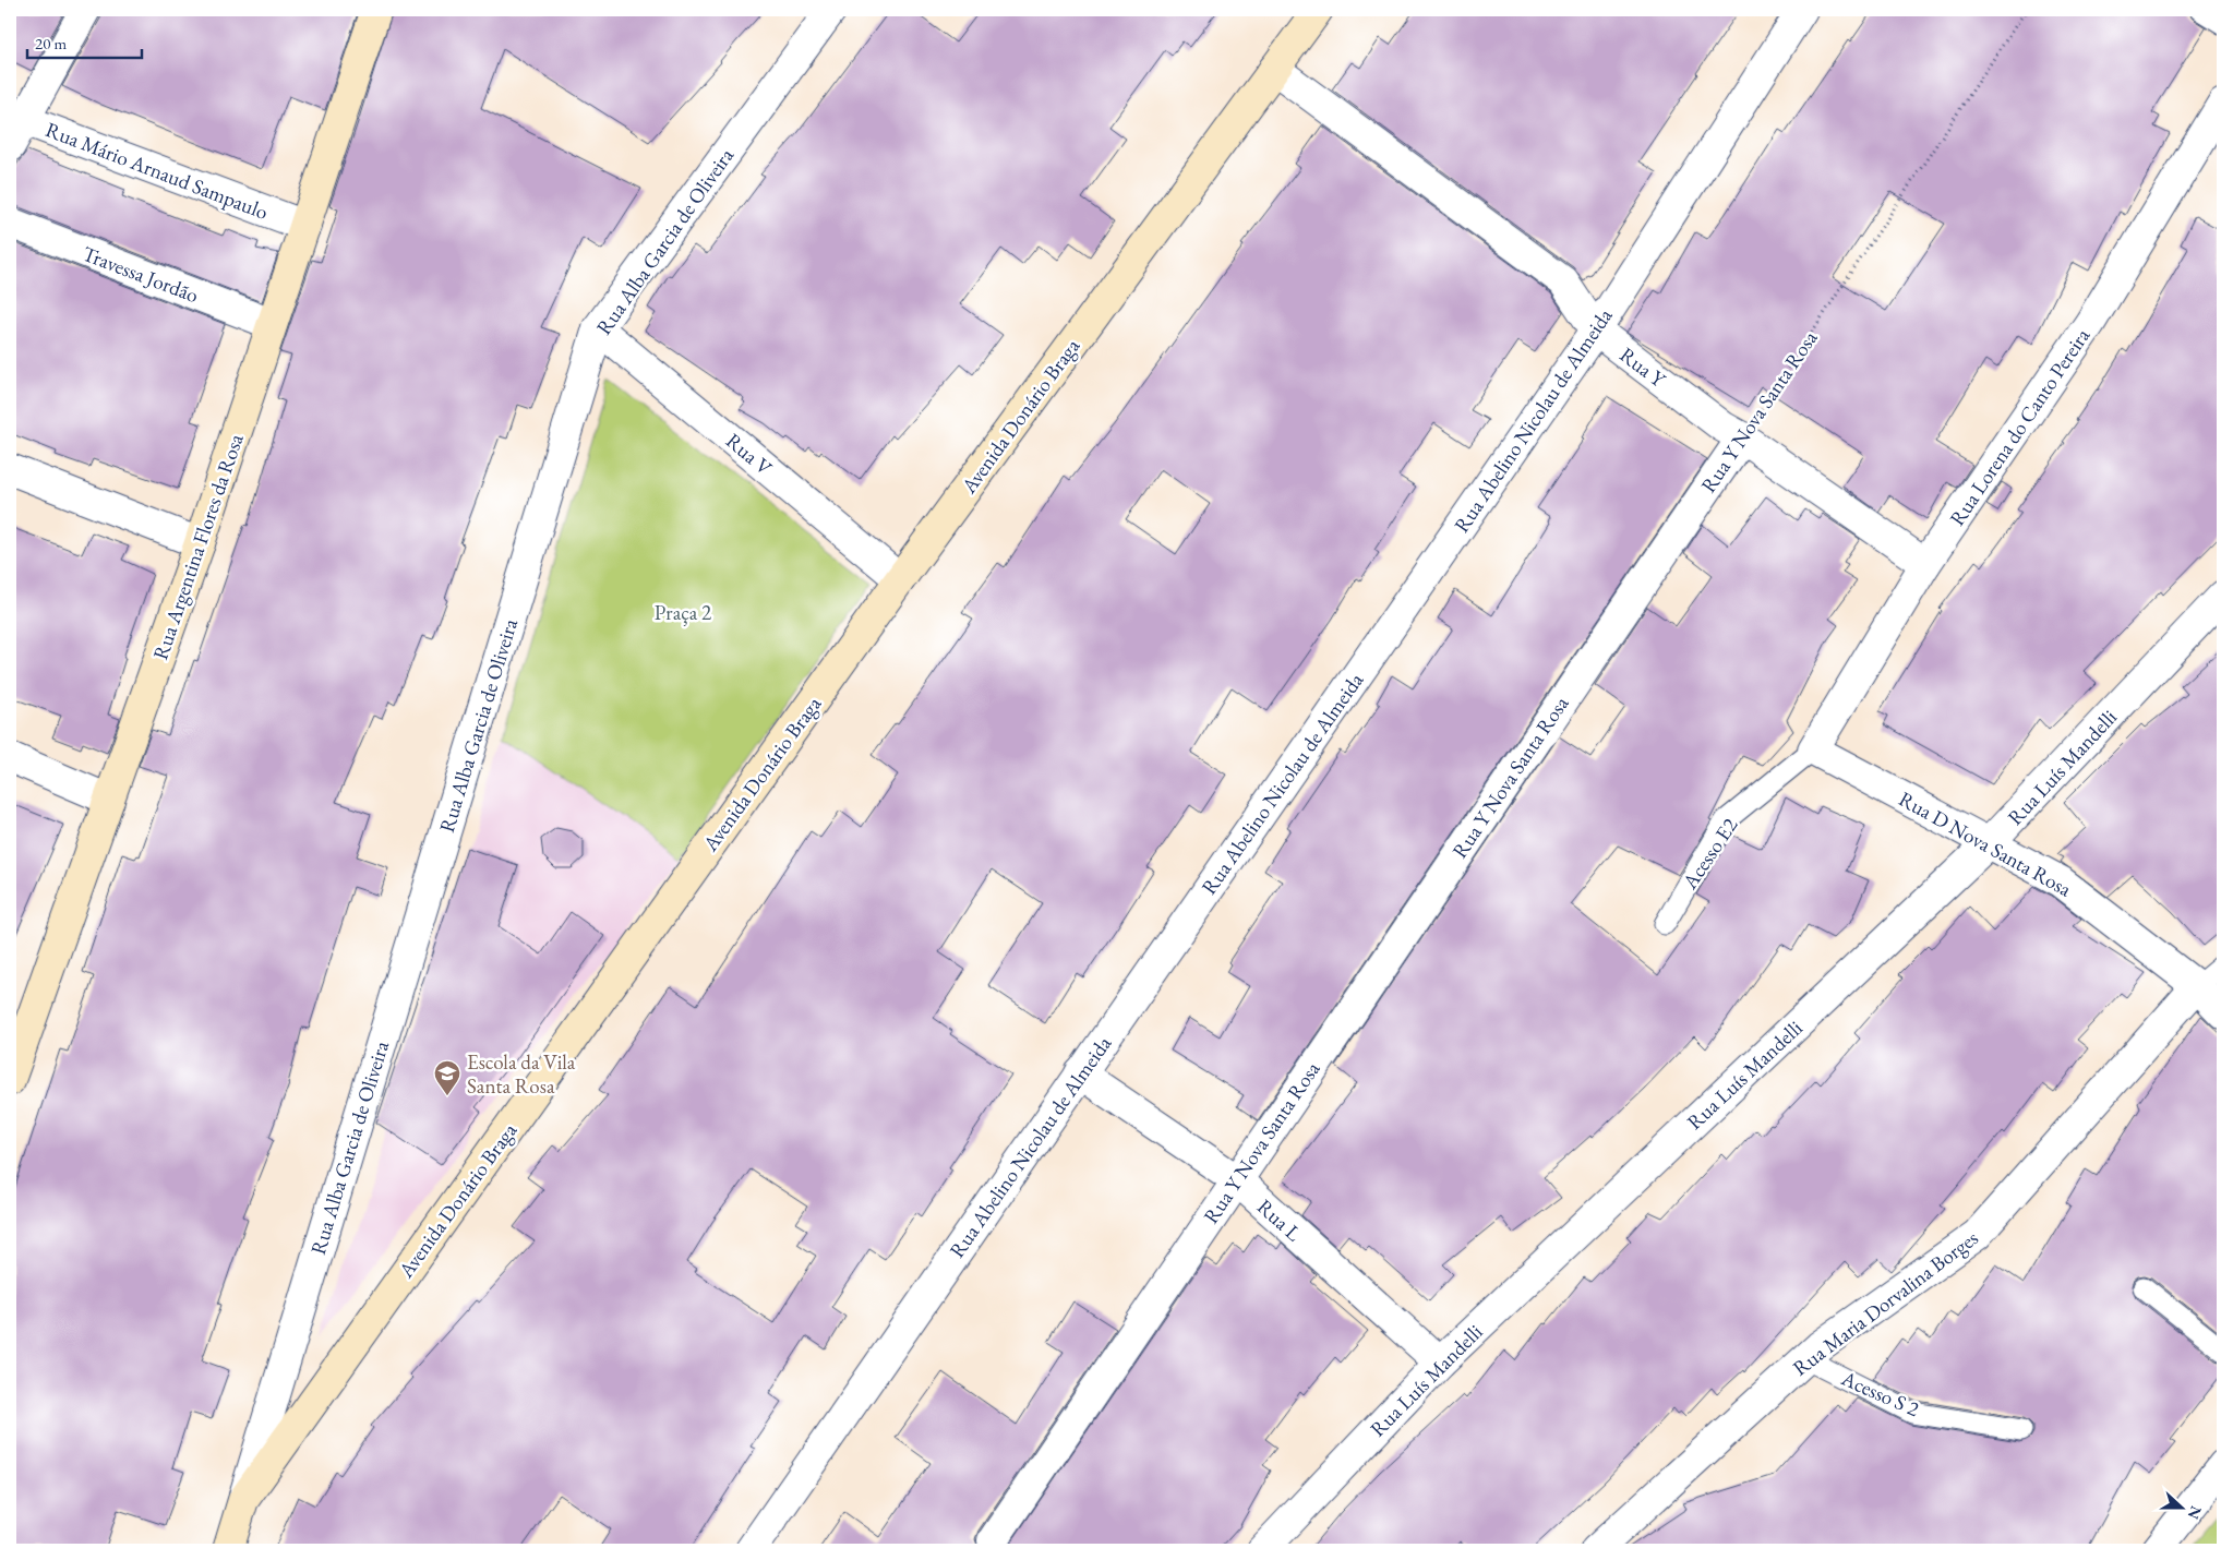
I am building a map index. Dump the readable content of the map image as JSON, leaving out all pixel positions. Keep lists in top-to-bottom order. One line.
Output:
{"streets":{"street":["Rua Mário Arnaud Sampaulo","Rua Alba Garcia de Oliveira","Travessa Jordão","Rua Y","Rua Y Nova Santa Rosa","Avenida Donário Braga","Rua Abelino Nicolau de Almeida","Rua Lorena do Canto Pereira","Rua V","Rua Argentina Flores da Rosa","Rua Luís Mandelli","Rua D Nova Santa Rosa","Rua L","Rua Maria Dorvalina Borges"],"lane":["Acesso E2","Acesso S 2"]},"crossings":[["Rua Mário Arnaud Sampaulo","Rua Argentina Flores da Rosa"],["Rua Alba Garcia de Oliveira","Avenida Donário Braga"],["Rua Alba Garcia de Oliveira","Rua V"],["Travessa Jordão","Rua Argentina Flores da Rosa"],["Rua Y","Rua Y Nova Santa Rosa"],["Rua Y","Avenida Donário Braga"],["Rua Y","Rua Abelino Nicolau de Almeida"],["Rua Y","Rua Lorena do Canto Pereira"],["Rua Y Nova Santa Rosa","Rua L"],["Avenida Donário Braga","Rua V"],["Rua Abelino Nicolau de Almeida","Rua L"],["Rua Lorena do Canto Pereira","Rua D Nova Santa Rosa"],["Rua Lorena do Canto Pereira","Acesso E2"],["Rua Luís Mandelli","Rua D Nova Santa Rosa"],["Rua Luís Mandelli","Rua L"],["Rua D Nova Santa Rosa","Acesso E2"],["Rua D Nova Santa Rosa","Rua Maria Dorvalina Borges"],["Rua Maria Dorvalina Borges","Acesso S 2"]],"parks":["Praça 2"],"places":{"school or university":["Escola da Vila Santa Rosa"]},"scale_bar":"20 m","north":"right"}
